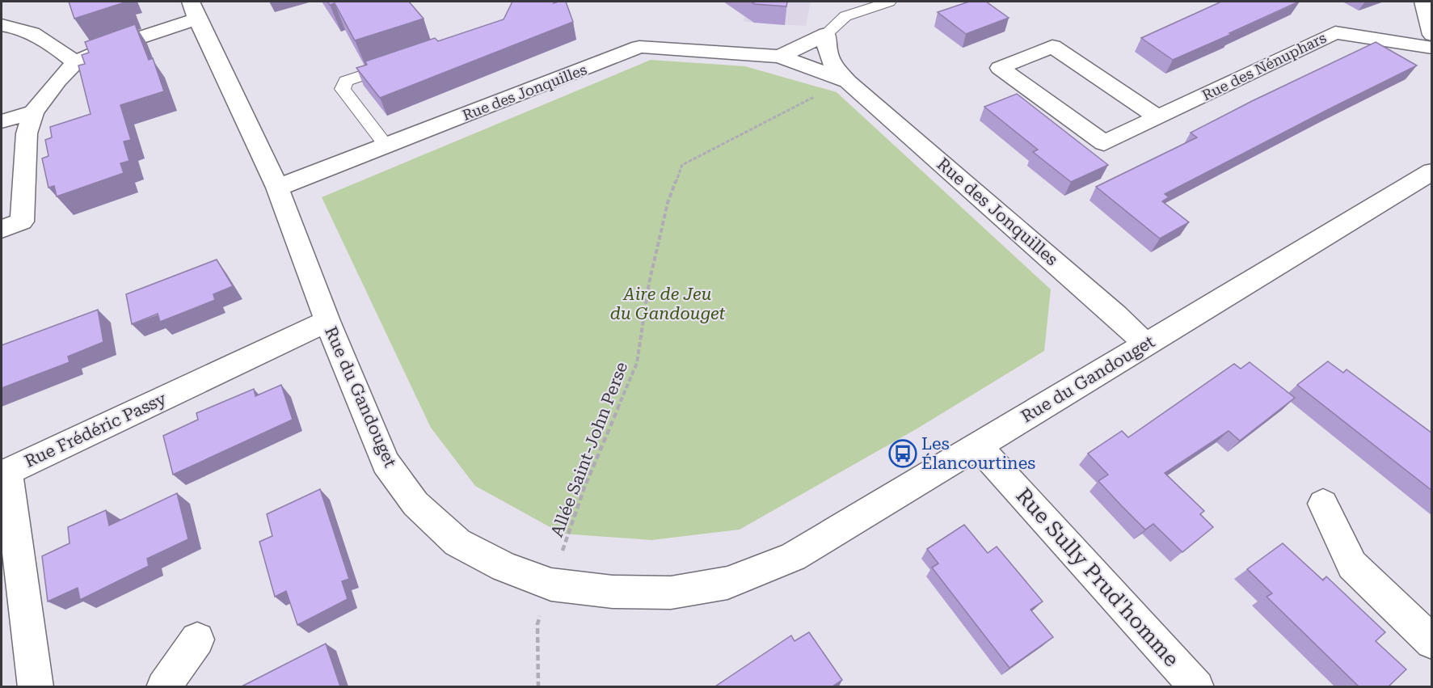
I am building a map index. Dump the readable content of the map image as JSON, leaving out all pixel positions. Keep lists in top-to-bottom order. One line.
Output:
{"streets":{"street":["Rue des Nénuphars","Rue des Jonquilles","Rue du Gandouget","Rue Frédéric Passy","Rue Sully Prud'homme"],"path":["Allée Saint-John Perse"]},"crossings":[["Rue des Jonquilles","Rue du Gandouget"],["Rue des Jonquilles","Allée Saint-John Perse"],["Rue du Gandouget","Rue Frédéric Passy"],["Rue du Gandouget","Allée Saint-John Perse"],["Rue du Gandouget","Rue Sully Prud'homme"]],"parks":["Aire de Jeu du Gandouget"],"places":{"bus stop":["Les Élancourtines"]}}
